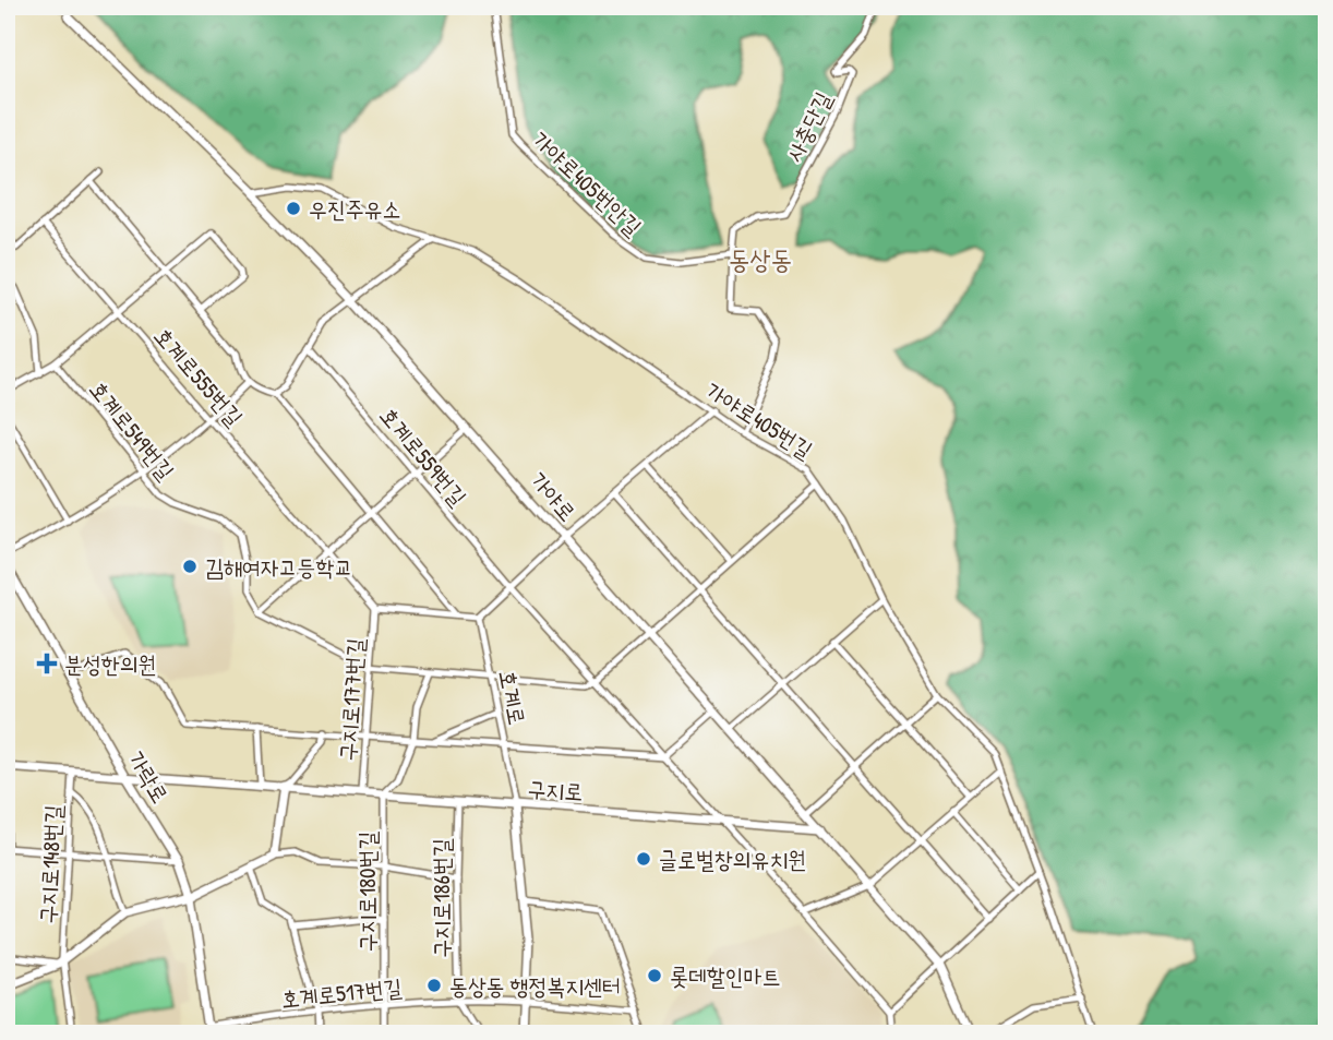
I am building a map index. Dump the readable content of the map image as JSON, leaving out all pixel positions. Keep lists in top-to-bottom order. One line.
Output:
{"streets":{"main road":["가야로","호계로","가락로","구지로"],"street":["사충단길","가야로405번안길","호계로555번길","가야로405번길","호계로549번길","호계로559번길","구지로177번길","구지로148번길","구지로180번길","구지로186번길","호계로517번길"]},"crossings":[["사충단길","가야로405번안길"],["호계로555번길","구지로177번길"],["가야로405번길","가야로"],["호계로559번길","구지로"],["가야로","구지로"],["호계로","구지로"],["호계로","호계로517번길"],["구지로177번길","구지로"],["가락로","구지로"],["가락로","호계로517번길"],["구지로","구지로148번길"],["구지로","구지로180번길"],["구지로","구지로186번길"],["구지로180번길","호계로517번길"],["구지로186번길","호계로517번길"]],"districts":["동상동"],"places":{"other":["우진주유소","김해여자고등학교","글로벌창의유치원","롯데할인마트","동상동 행정복지센터"],"health":["분성한의원"]}}
